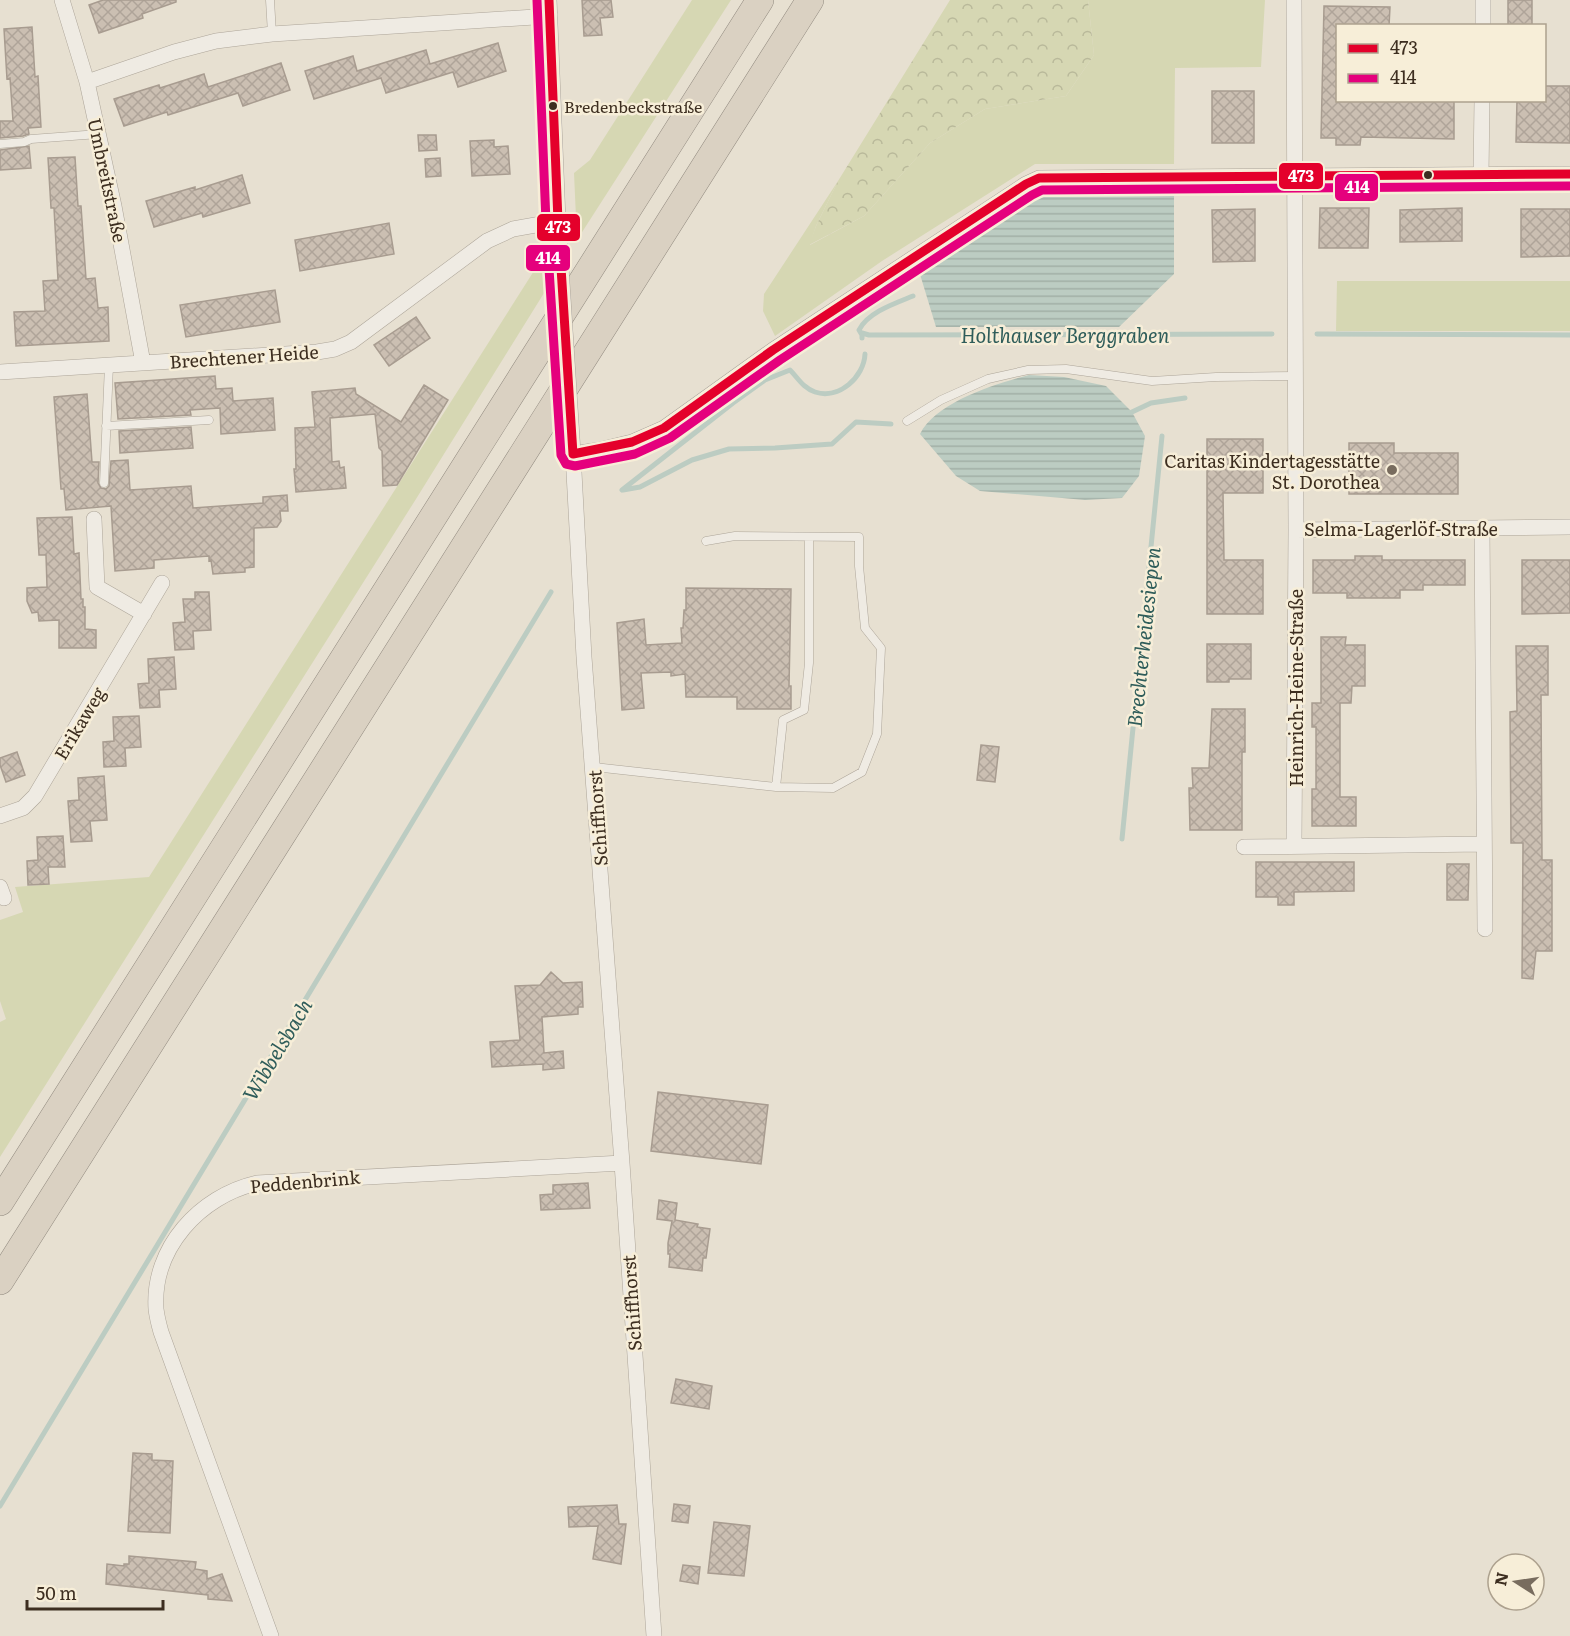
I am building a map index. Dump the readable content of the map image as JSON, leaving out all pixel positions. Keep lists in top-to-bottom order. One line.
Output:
{"streets":{"street":["Umbreitstraße","Brechtener Heide","Selma-Lagerlöf-Straße","Heinrich-Heine-Straße","Erikaweg","Schiffhorst","Peddenbrink"]},"crossings":[["Umbreitstraße","Brechtener Heide"],["Brechtener Heide","Schiffhorst"],["Selma-Lagerlöf-Straße","Heinrich-Heine-Straße"],["Schiffhorst","Peddenbrink"]],"water":["Holthauser Berggraben","Brechterheidesiepen","Wibbelsbach"],"places":["Bredenbeckstraße","Caritas Kindertagesstätte St. Dorothea"],"lines":["transit line 473","transit line 414"],"legend":["473","414"],"scale_bar":"50 m","north":"left"}
